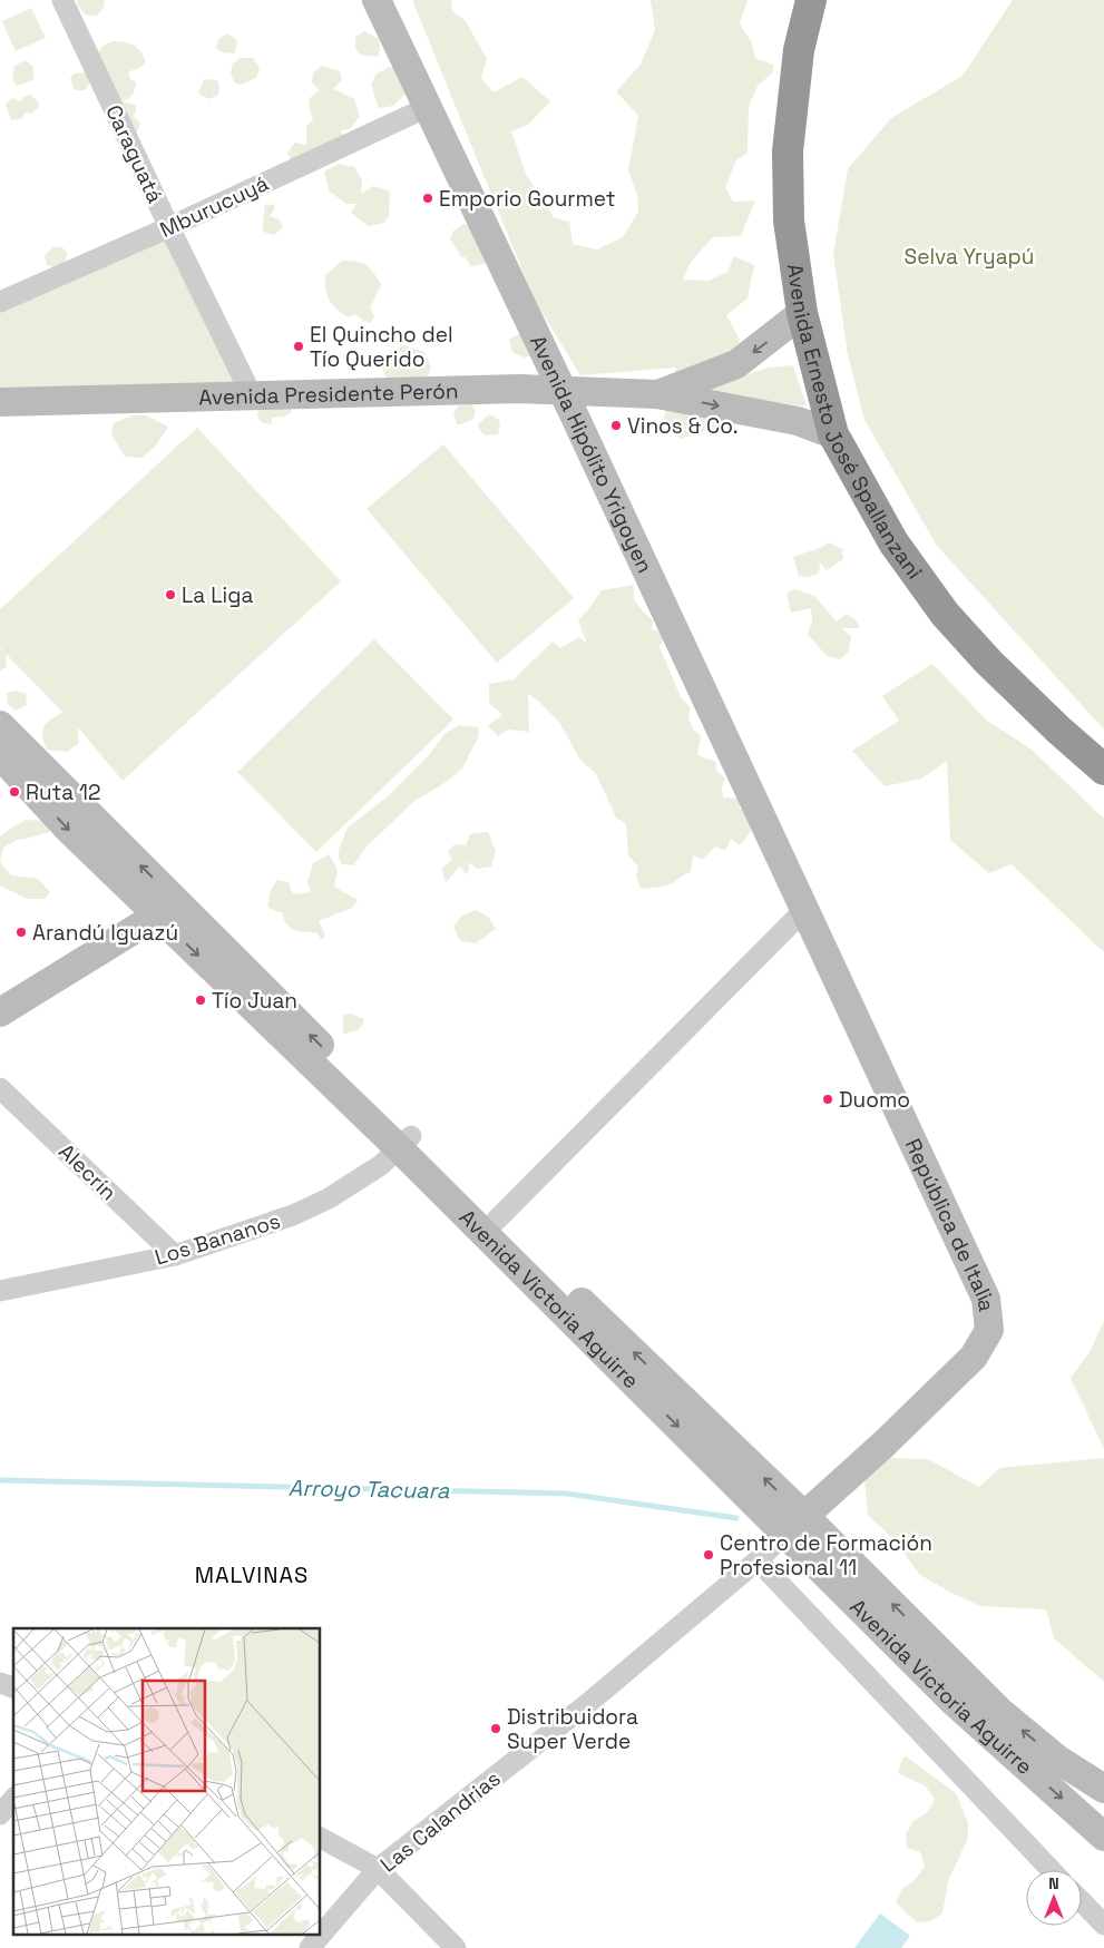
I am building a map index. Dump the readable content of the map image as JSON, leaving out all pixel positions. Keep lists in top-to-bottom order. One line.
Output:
{"streets":{"highway":["Avenida Ernesto José Spallanzani"],"main road":["Avenida Presidente Perón","Avenida Hipólito Yrigoyen","República de Italia","Avenida Victoria Aguirre"],"street":["Caraguatá","Mburucuyá","Alecrín","Los Bananos","Las Calandrias"]},"crossings":[["Caraguatá","Mburucuyá"],["Caraguatá","Avenida Presidente Perón"],["Mburucuyá","Avenida Hipólito Yrigoyen"],["Avenida Presidente Perón","Avenida Ernesto José Spallanzani"],["Avenida Presidente Perón","Avenida Hipólito Yrigoyen"],["Avenida Hipólito Yrigoyen","República de Italia"],["Alecrín","Los Bananos"],["República de Italia","Avenida Victoria Aguirre"],["República de Italia","Las Calandrias"],["Los Bananos","Avenida Victoria Aguirre"],["Avenida Victoria Aguirre","Las Calandrias"]],"districts":["MALVINAS"],"water":["Arroyo Tacuara"],"parks":["Selva Yryapú"],"places":["Emporio Gourmet","El Quincho del Tío Querido","Vinos & Co.","La Liga","Ruta 12","Arandú Iguazú","Tío Juan","Duomo","Centro de Formación Profesional 11","Distribuidora Super Verde"],"north":"top"}
